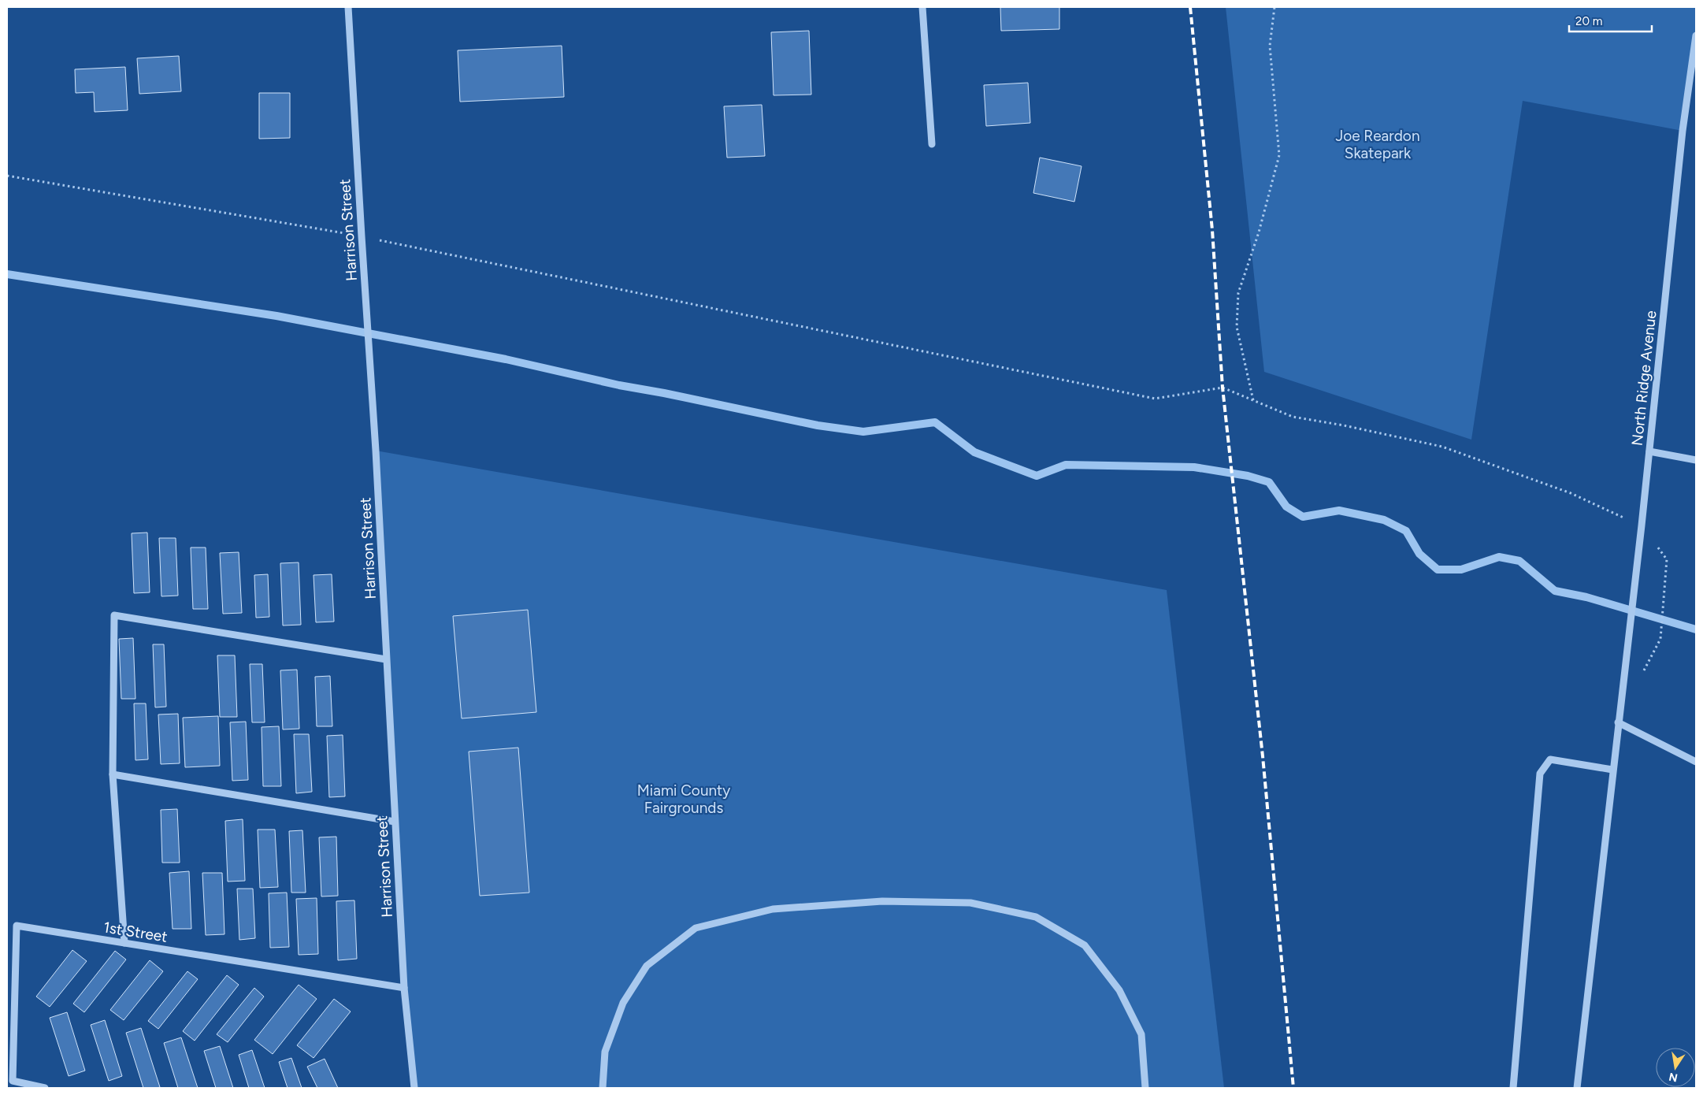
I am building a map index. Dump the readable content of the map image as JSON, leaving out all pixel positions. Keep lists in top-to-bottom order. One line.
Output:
{"streets":{"street":["Harrison Street","North Ridge Avenue","1st Street"]},"crossings":[["Harrison Street","1st Street"]],"parks":["Joe Reardon Skatepark","Miami County Fairgrounds"],"scale_bar":"20 m","north":"bottom"}
